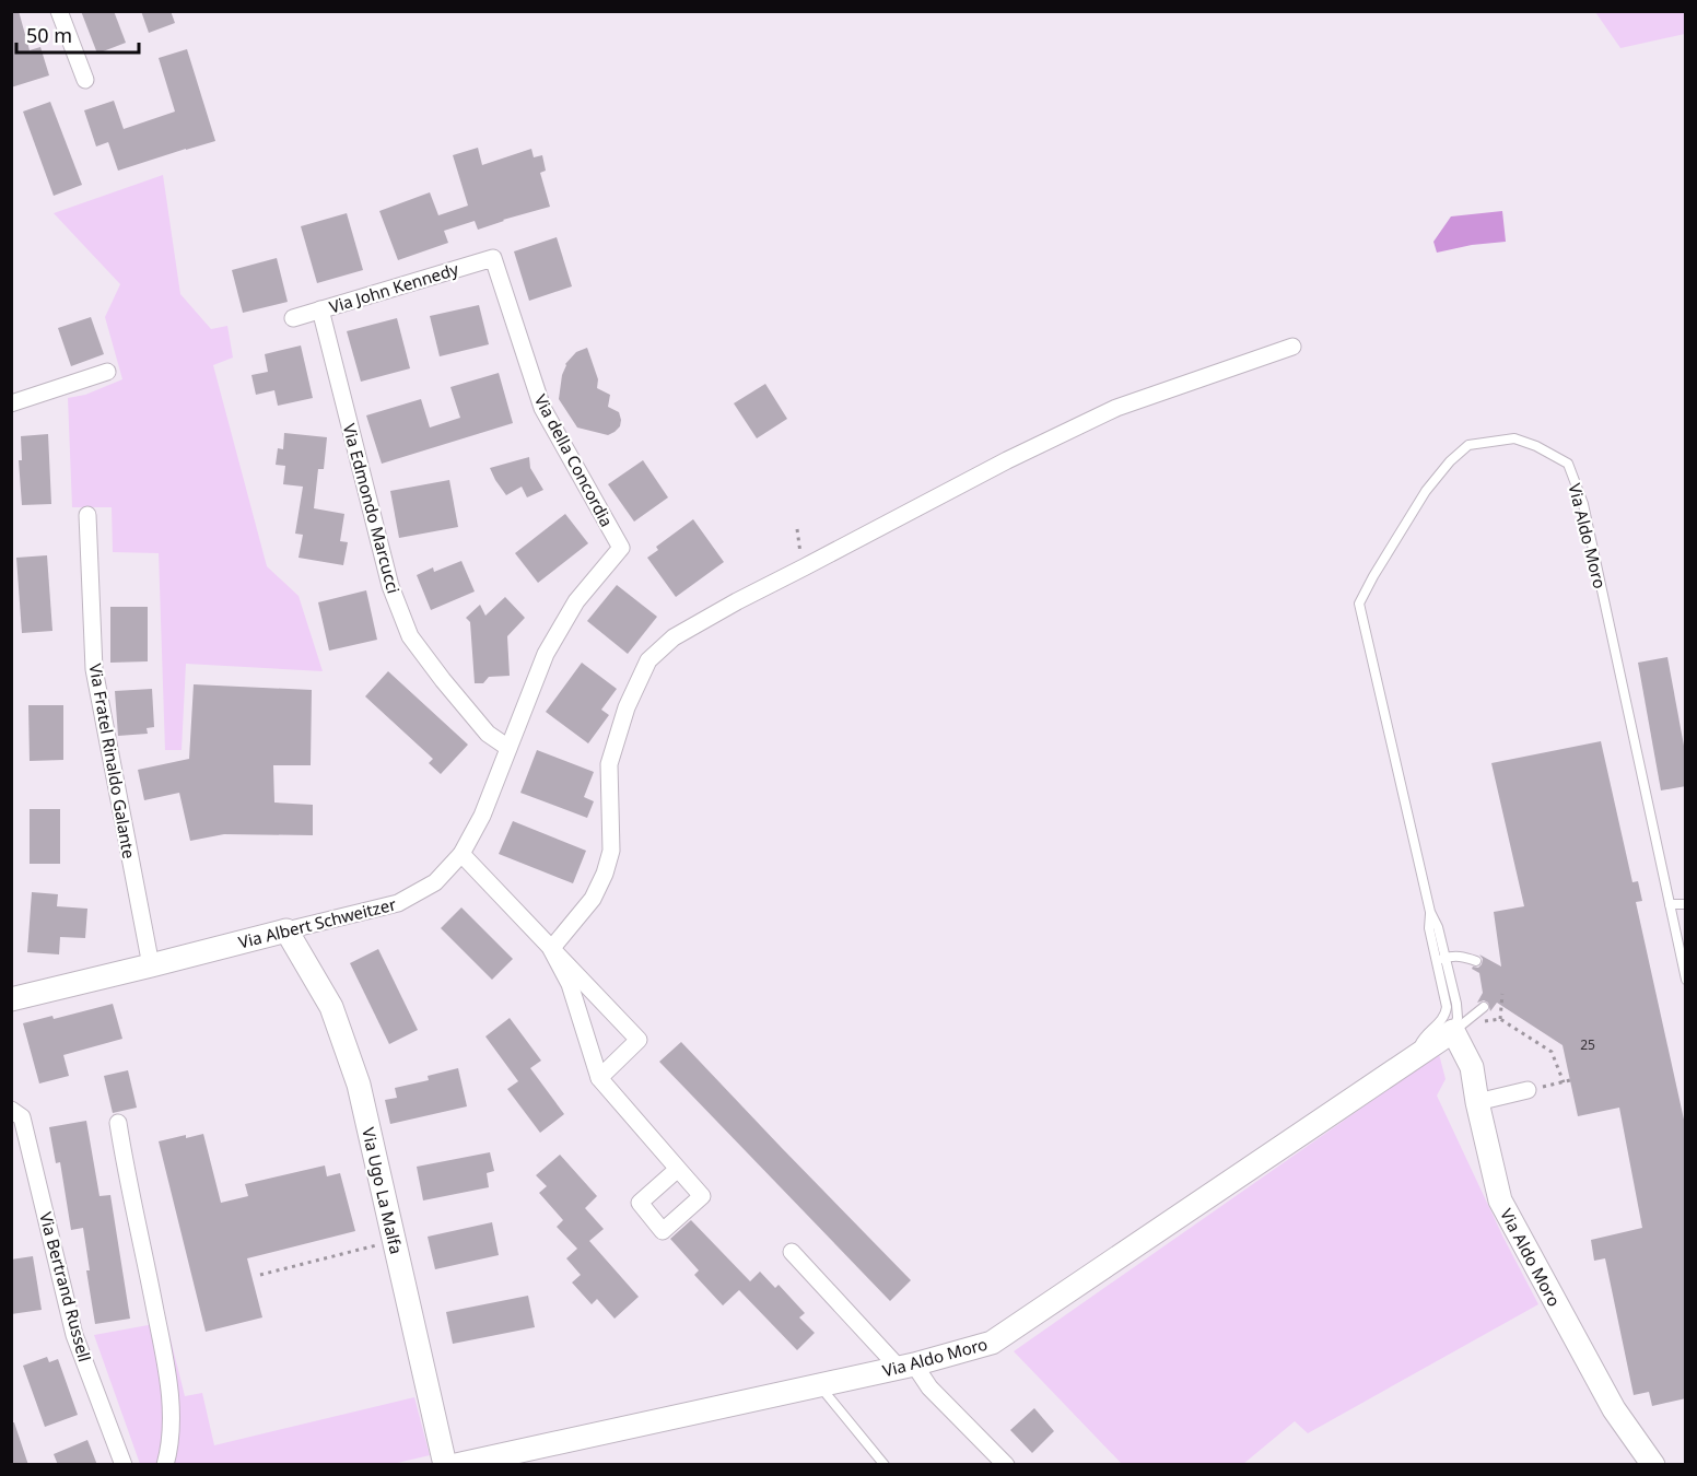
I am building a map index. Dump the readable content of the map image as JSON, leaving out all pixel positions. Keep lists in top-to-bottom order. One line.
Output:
{"streets":{"street":["Via John Kennedy","Via della Concordia","Via Edmondo Marcucci","Via Aldo Moro","Via Fratel Rinaldo Galante","Via Albert Schweitzer","Via Ugo La Malfa","Via Bertrand Russell"]},"crossings":[["Via John Kennedy","Via della Concordia"],["Via John Kennedy","Via Edmondo Marcucci"],["Via della Concordia","Via Albert Schweitzer"],["Via Edmondo Marcucci","Via Albert Schweitzer"],["Via Fratel Rinaldo Galante","Via Albert Schweitzer"],["Via Albert Schweitzer","Via Ugo La Malfa"]],"house_numbers":["25"],"scale_bar":"50 m"}
